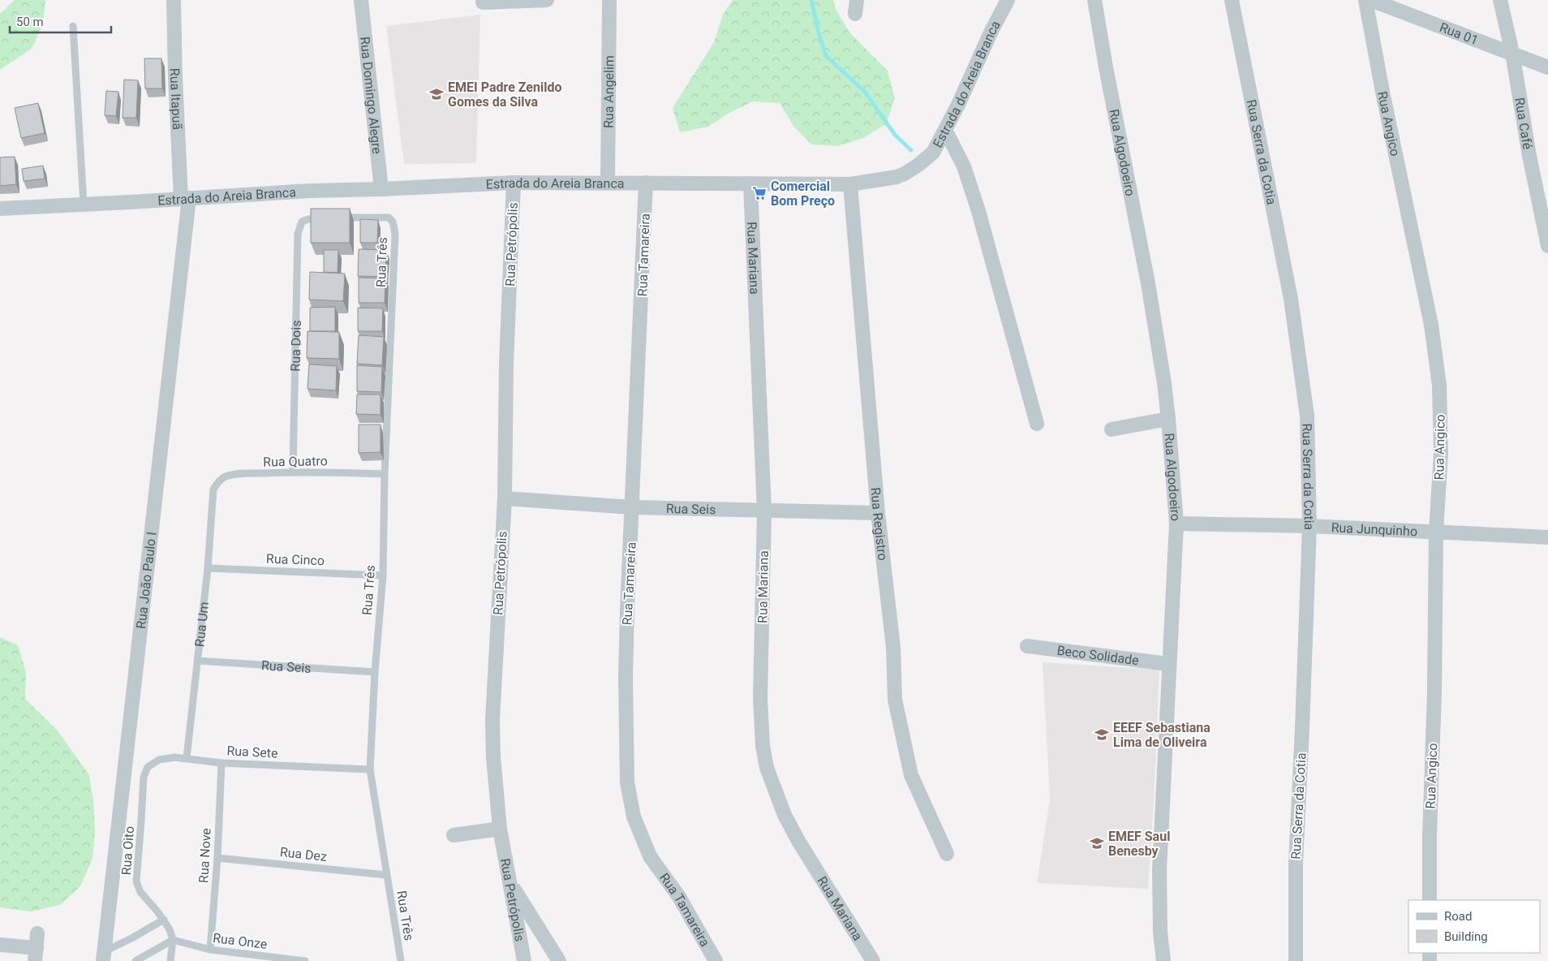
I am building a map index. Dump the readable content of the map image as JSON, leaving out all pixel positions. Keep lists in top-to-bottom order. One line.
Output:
{"streets":{"street":["Rua 01","Estrada do Areia Branca","Rua Angelim","Rua Domingo Alegre","Rua Itapuã","Rua Angico","Rua Café","Rua Algodoeiro","Rua Serra da Cotia","Rua Petrópolis","Rua Tamareira","Rua Mariana","Rua Seis","Rua Registro","Rua Junquinho","Rua João Paulo I","Beco Solidade"],"lane":["Rua Três","Rua Dois","Rua Quatro","Rua Cinco","Rua Um","Rua Sete","Rua Oito","Rua Dez","Rua Nove","Rua Onze"]},"crossings":[["Rua 01","Rua Café"],["Estrada do Areia Branca","Rua Angelim"],["Estrada do Areia Branca","Rua Domingo Alegre"],["Estrada do Areia Branca","Rua Itapuã"],["Estrada do Areia Branca","Rua Petrópolis"],["Estrada do Areia Branca","Rua Tamareira"],["Estrada do Areia Branca","Rua Mariana"],["Estrada do Areia Branca","Rua Registro"],["Estrada do Areia Branca","Rua João Paulo I"],["Rua Itapuã","Rua João Paulo I"],["Rua Angico","Rua Junquinho"],["Rua Algodoeiro","Rua Junquinho"],["Rua Algodoeiro","Beco Solidade"],["Rua Serra da Cotia","Rua Junquinho"],["Rua Petrópolis","Rua Seis"],["Rua Tamareira","Rua Seis"],["Rua Mariana","Rua Seis"],["Rua Três","Rua Dois"],["Rua Três","Rua Quatro"],["Rua Três","Rua Seis"],["Rua Três","Rua Cinco"],["Rua Três","Rua Sete"],["Rua Três","Rua Dez"],["Rua Dois","Rua Quatro"],["Rua Quatro","Rua Um"],["Rua Seis","Rua Registro"],["Rua Seis","Rua Um"],["Rua Cinco","Rua Um"],["Rua Um","Rua Sete"],["Rua Sete","Rua Oito"],["Rua Sete","Rua Nove"],["Rua Oito","Rua Onze"],["Rua Dez","Rua Nove"],["Rua Nove","Rua Onze"]],"places":{"school or university":["EMEI Padre Zenildo Gomes da Silva","EEEF Sebastiana Lima de Oliveira","EMEF Saul Benesby"],"supermarket":["Comercial Bom Preço"]},"legend":["Road","Building"],"scale_bar":"50 m"}
